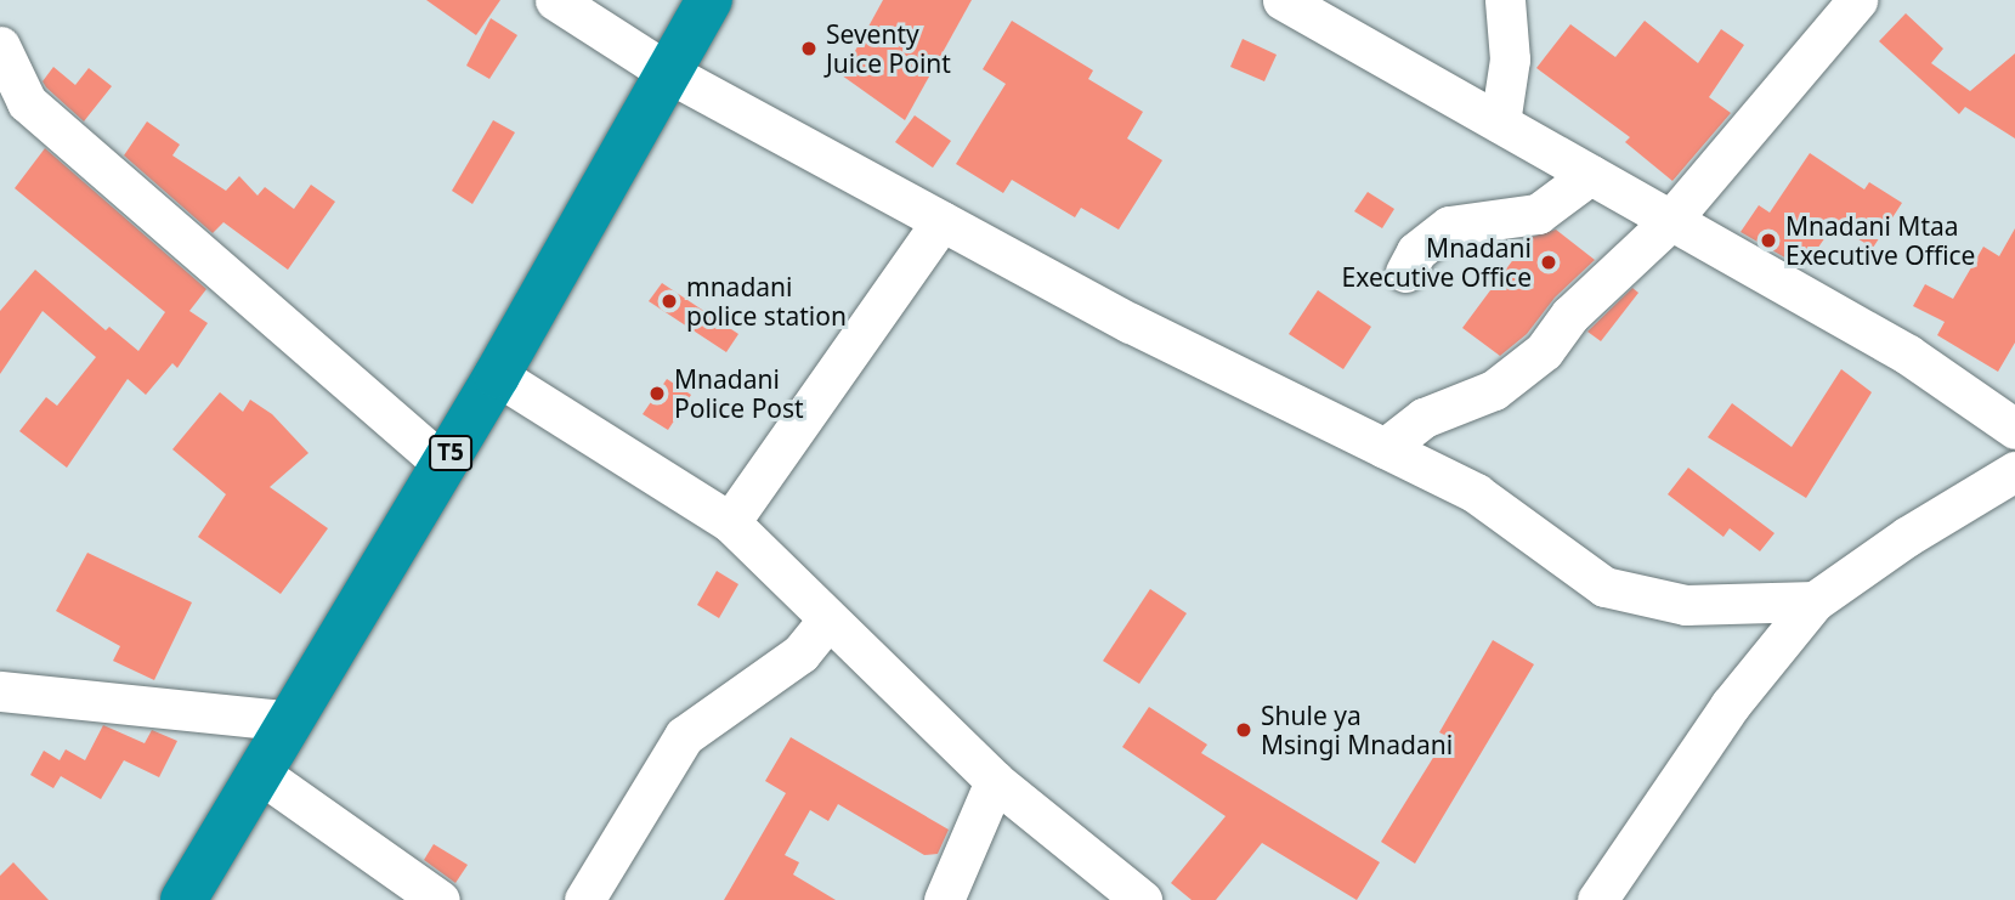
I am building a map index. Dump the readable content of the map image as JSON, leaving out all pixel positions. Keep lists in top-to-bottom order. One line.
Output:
{"streets":{"highway":["T5"]},"places":["Seventy Juice Point","Mnadani Mtaa Executive Office","Mnadani Executive Office","mnadani police station","Mnadani Police Post","Shule ya Msingi Mnadani"]}
